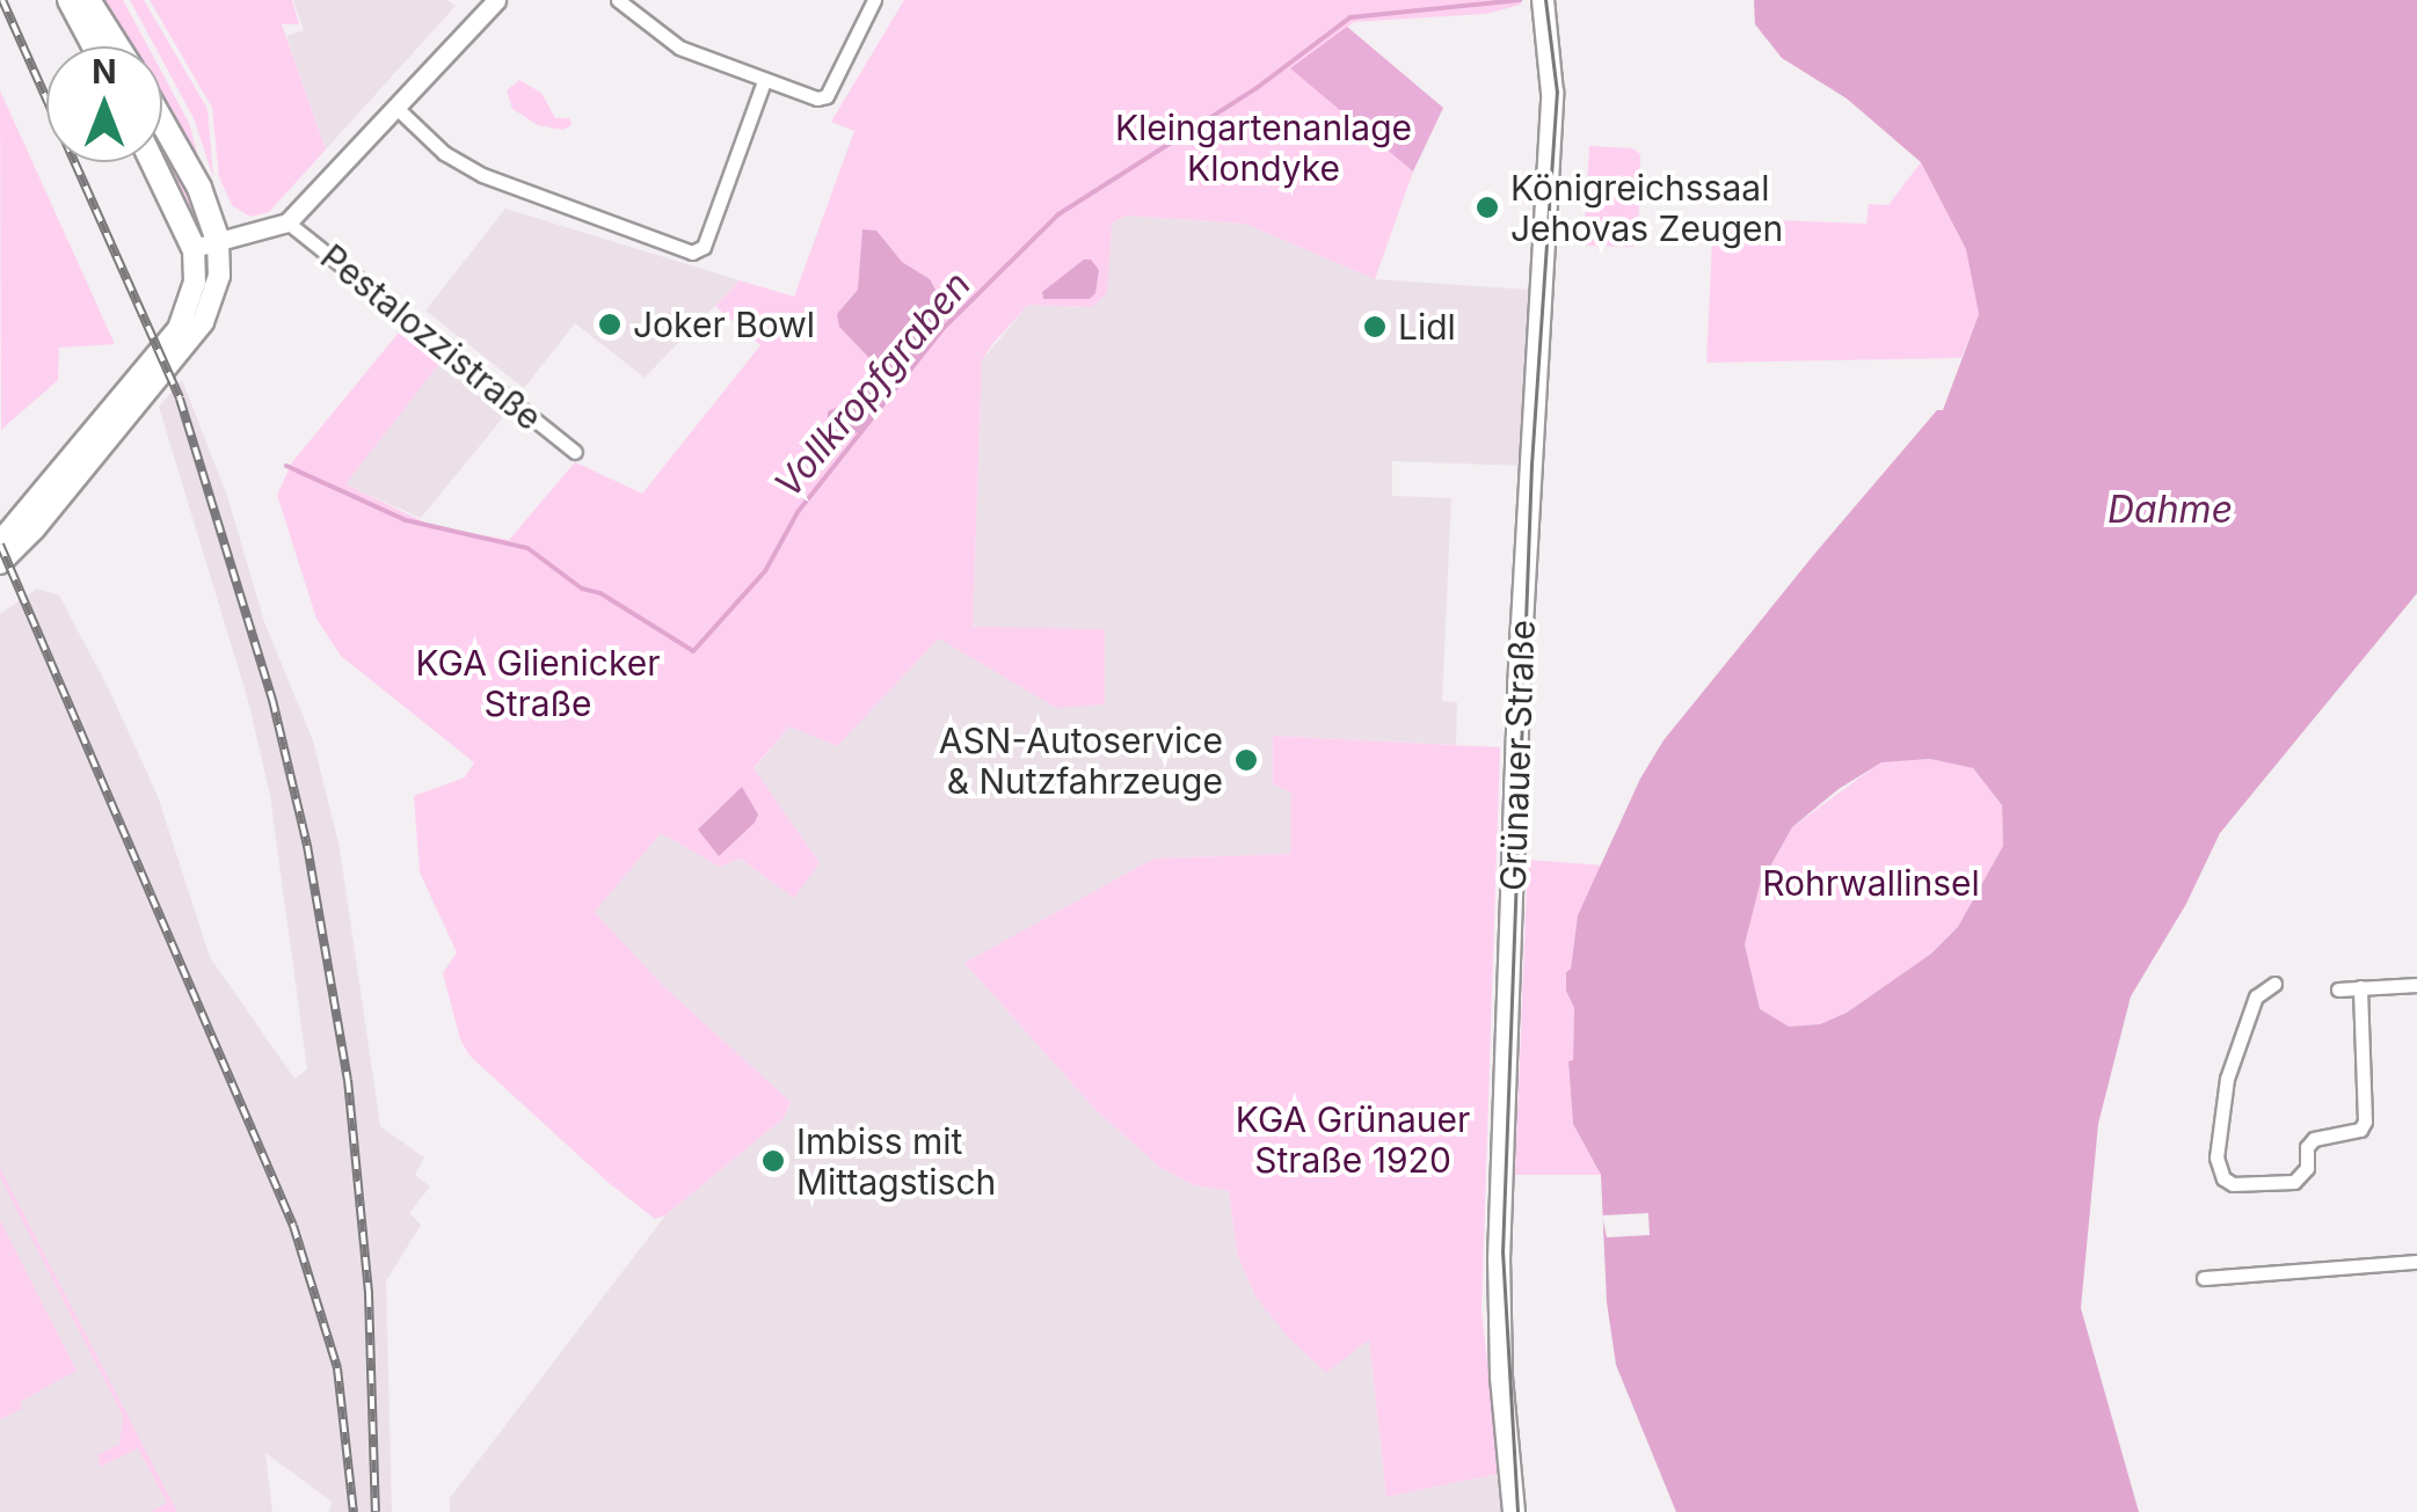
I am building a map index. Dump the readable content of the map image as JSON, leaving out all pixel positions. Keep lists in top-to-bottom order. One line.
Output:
{"streets":{"main road":["Grünauer Straße"],"street":["Pestalozzistraße"]},"water":["Vollkropfgraben","Dahme"],"parks":["Kleingartenanlage Klondyke","KGA Glienicker Straße","Rohrwallinsel","KGA Grünauer Straße 1920"],"places":["Königreichssaal Jehovas Zeugen","Joker Bowl","Lidl","ASN-Autoservice & Nutzfahrzeuge","Imbiss mit Mittagstisch"],"north":"top"}
